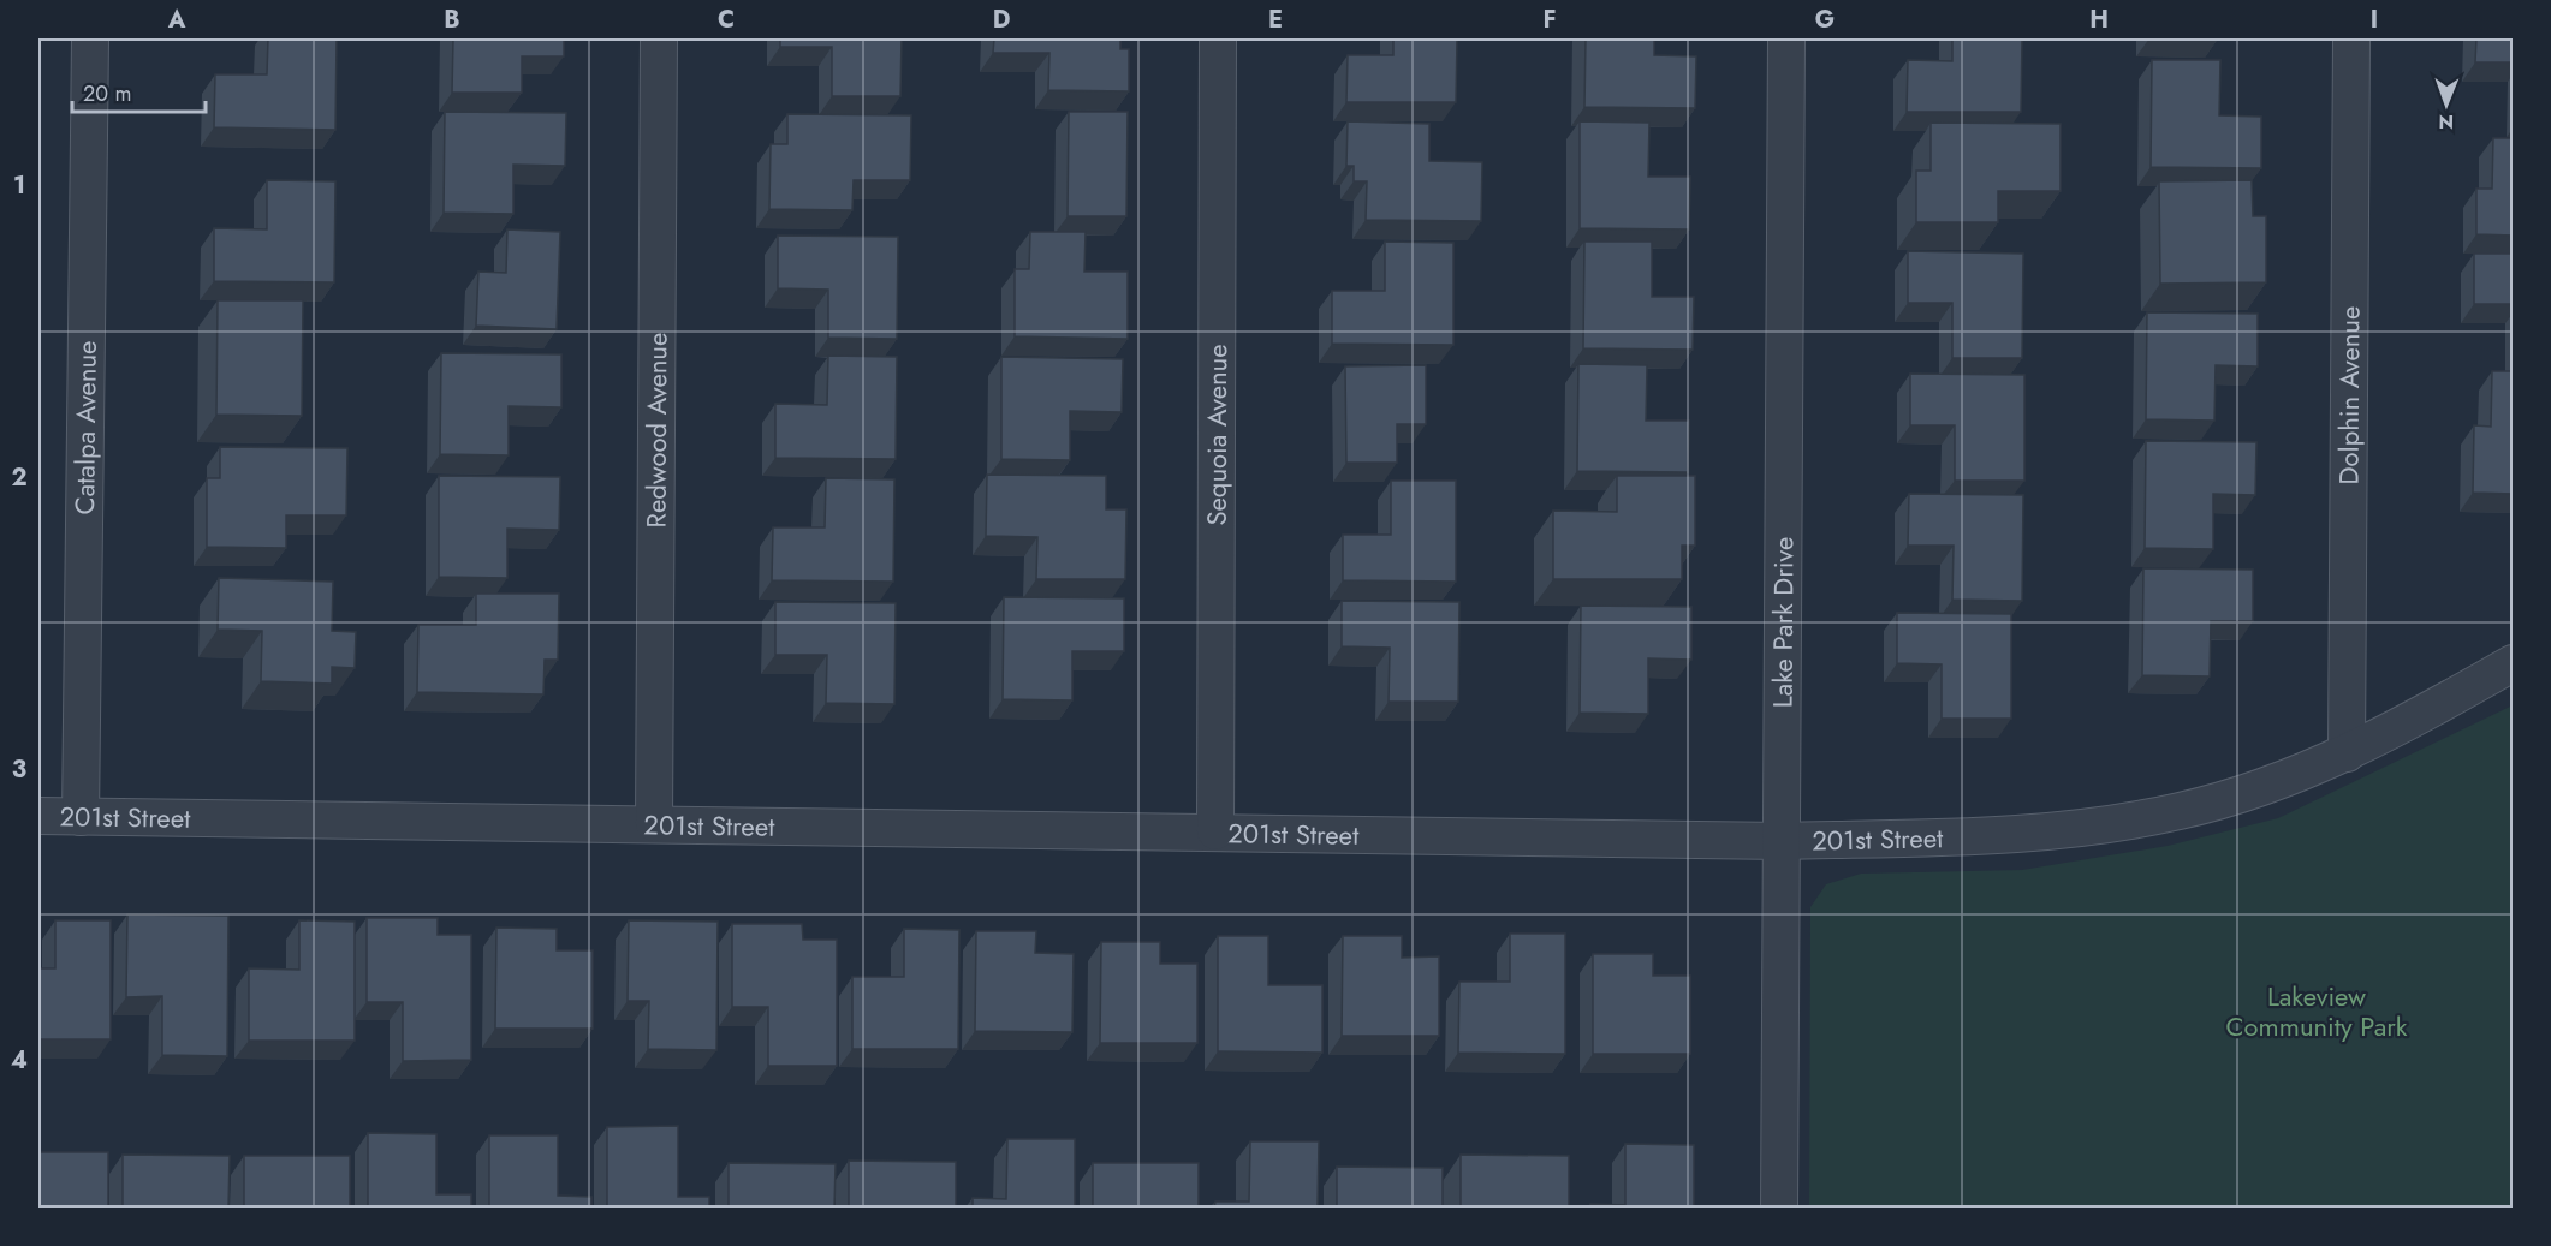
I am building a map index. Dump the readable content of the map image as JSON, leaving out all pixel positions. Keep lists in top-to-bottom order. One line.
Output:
{"streets":{"street":["Dolphin Avenue","Catalpa Avenue","Redwood Avenue","Sequoia Avenue","Lake Park Drive","201st Street"]},"crossings":[["Dolphin Avenue","201st Street"],["Catalpa Avenue","201st Street"],["Redwood Avenue","201st Street"],["Sequoia Avenue","201st Street"],["Lake Park Drive","201st Street"]],"parks":["Lakeview Community Park"],"scale_bar":"20 m","north":"bottom","grid":{"columns":["A","B","C","D","E","F","G","H","I"],"rows":["1","2","3","4"]}}
